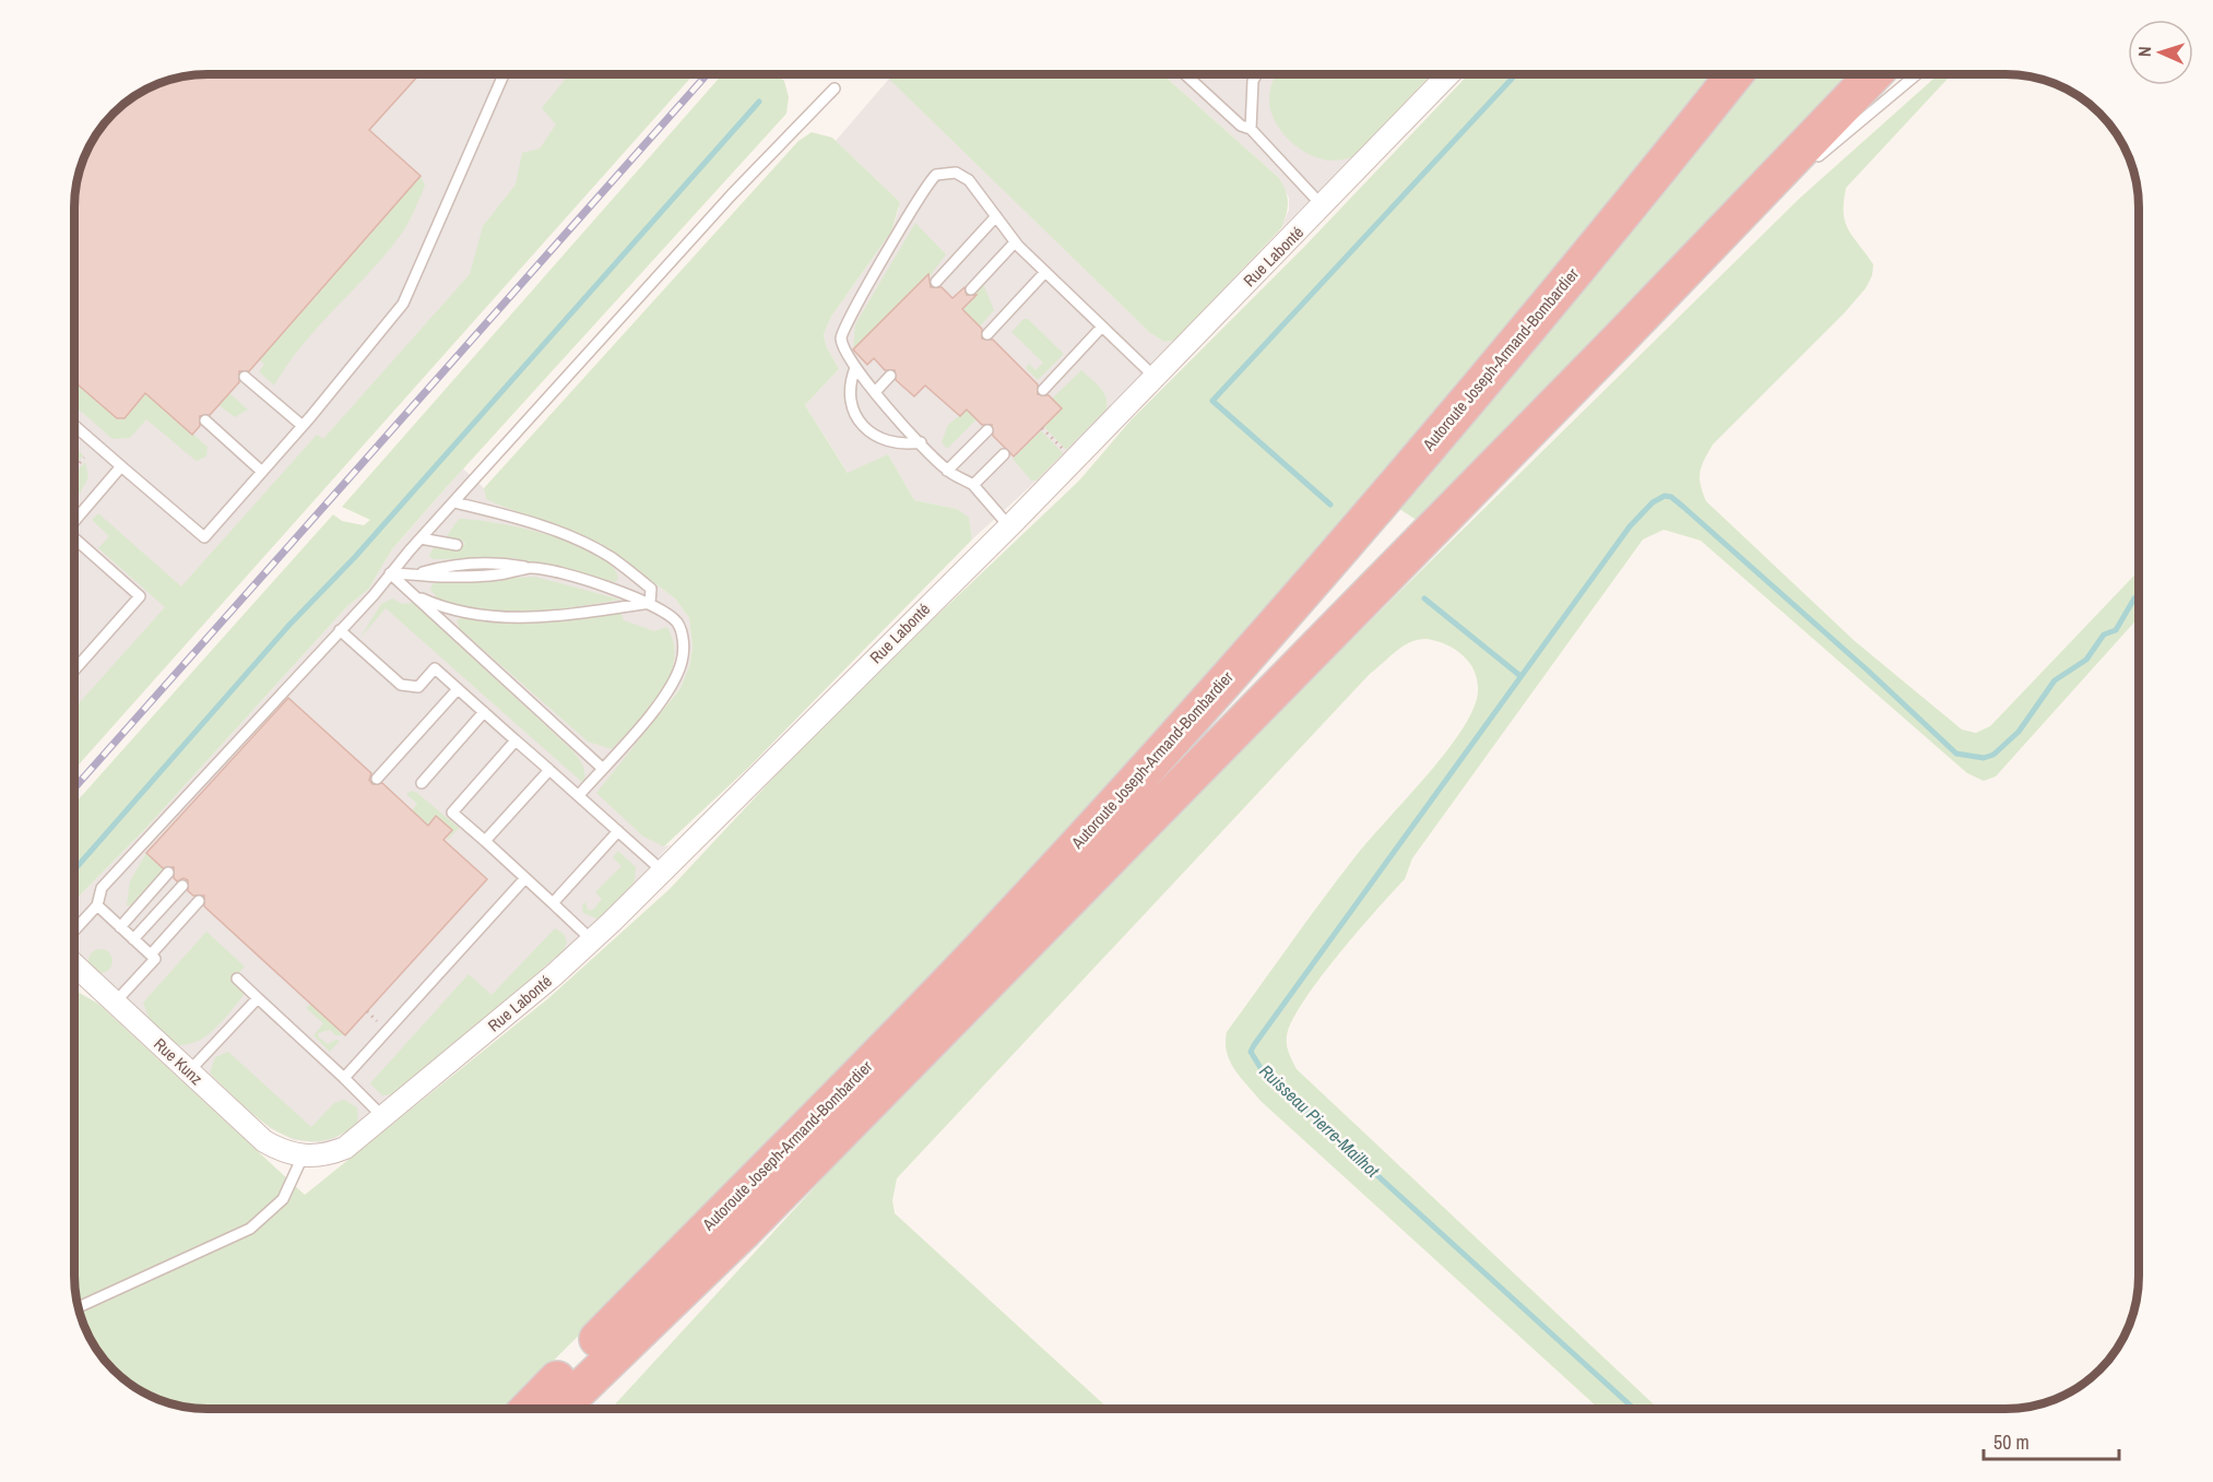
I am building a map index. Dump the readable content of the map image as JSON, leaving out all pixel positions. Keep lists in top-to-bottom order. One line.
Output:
{"streets":{"highway":["Autoroute Joseph-Armand-Bombardier"],"street":["Rue Labonté","Rue Kunz"]},"crossings":[["Rue Labonté","Rue Kunz"]],"water":["Ruisseau Pierre-Mailhot"],"scale_bar":"50 m","north":"left"}
